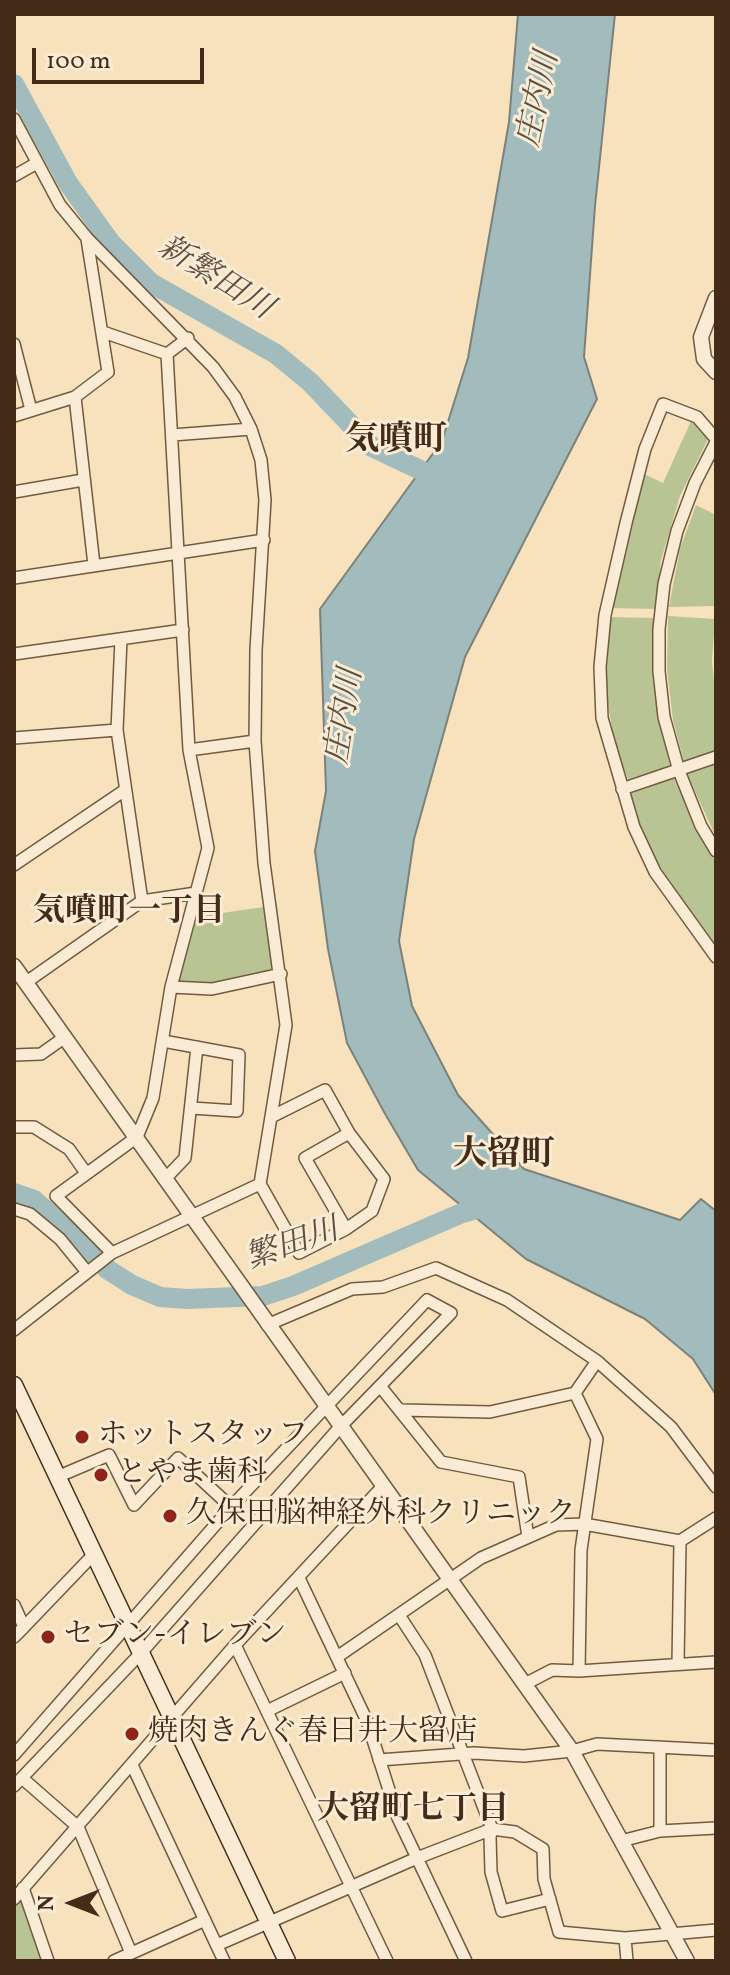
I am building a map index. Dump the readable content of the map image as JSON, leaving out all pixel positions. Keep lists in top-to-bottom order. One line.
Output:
{"districts":["気噴町","気噴町一丁目","大留町","大留町七丁目"],"water":["庄内川","新繁田川","繁田川"],"places":["ホットスタッフ","とやま歯科","久保田脳神経外科クリニック","セブン-イレブン","焼肉きんぐ春日井大留店"],"scale_bar":"100 m","north":"left"}
